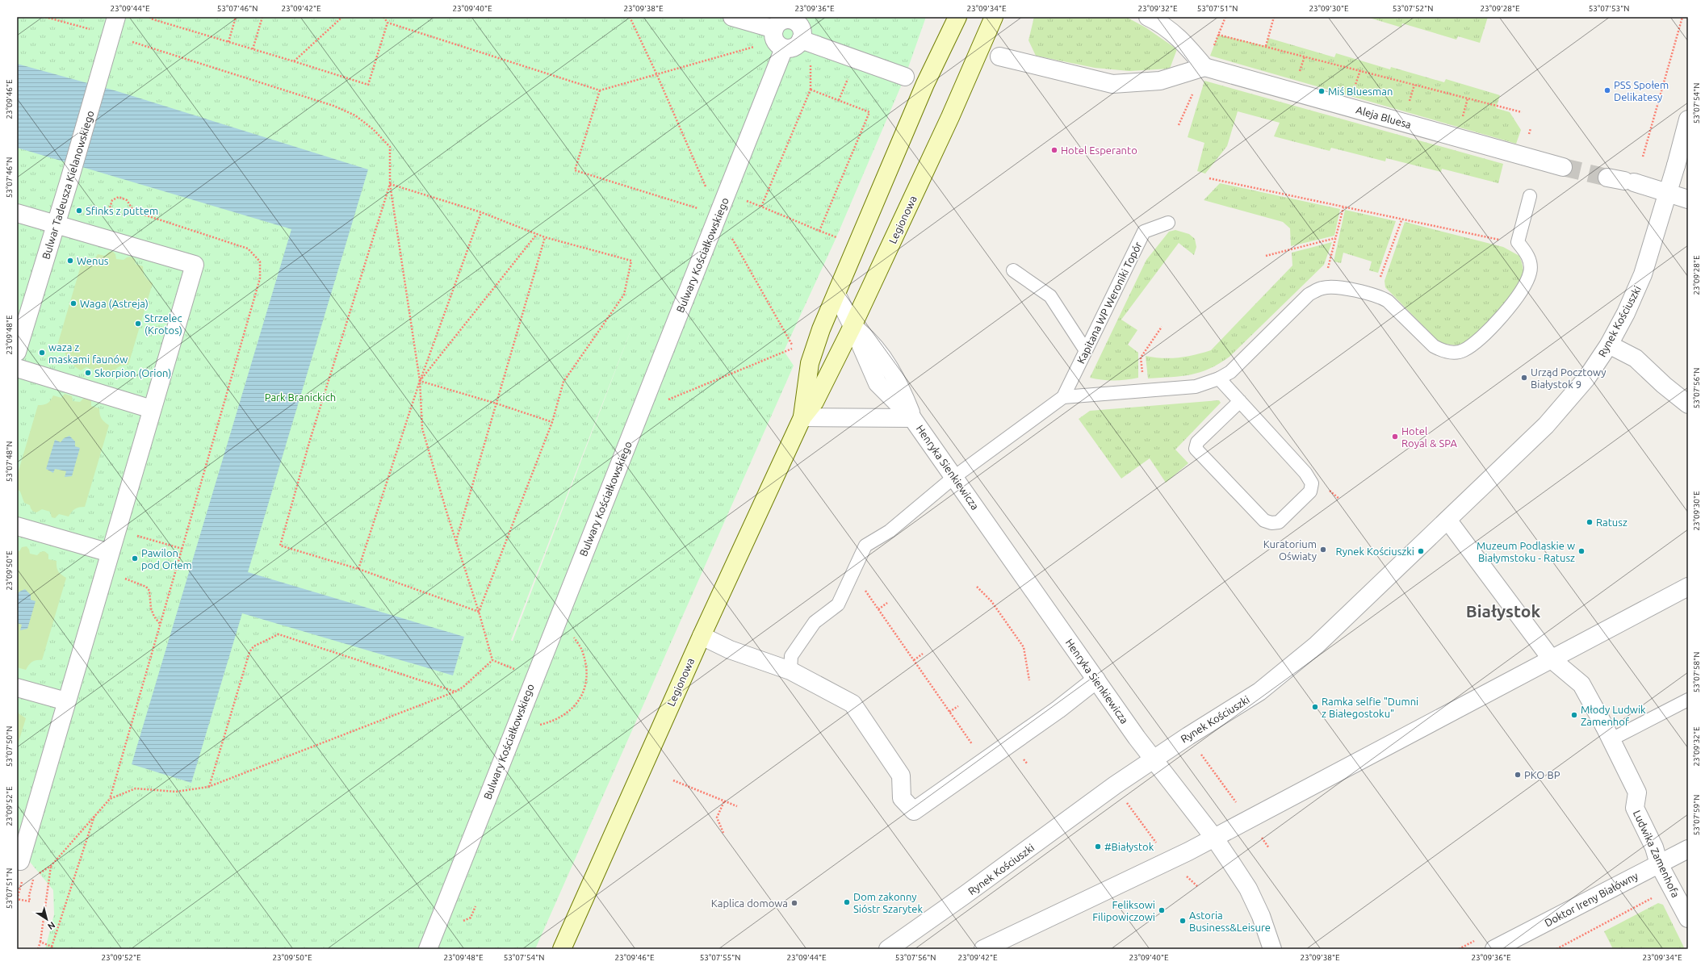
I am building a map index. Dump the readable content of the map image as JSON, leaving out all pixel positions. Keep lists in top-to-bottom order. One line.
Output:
{"streets":{"main road":["Legionowa"],"street":["Aleja Bluesa","Bulwar Tadeusza Kielanowskiego","Bulwary Kościałkowskiego","Rynek Kościuszki","Henryka Sienkiewicza","Ludwika Zamenhofa","Doktor Ireny Białówny"],"lane":["Kapitana WP Weroniki Topór"]},"crossings":[["Legionowa","Henryka Sienkiewicza"],["Kapitana WP Weroniki Topór","Henryka Sienkiewicza"],["Rynek Kościuszki","Henryka Sienkiewicza"],["Rynek Kościuszki","Ludwika Zamenhofa"],["Ludwika Zamenhofa","Doktor Ireny Białówny"]],"districts":["Białystok"],"parks":["Park Branickich"],"places":["PSS Społem Delikatesy","Miś Bluesman","Hotel Esperanto","Sfinks z puttem","Wenus","Waga (Astreja)","Strzelec (Krotos)","waza z maskami faunów","Skorpion (Orion)","Urząd Pocztowy Białystok 9","Hotel Royal & SPA","Ratusz","Kuratorium Oświaty","Rynek Kościuszki","Muzeum Podlaskie w Białymstoku - Ratusz","Pawilon pod Orłem","Ramka selfie \"Dumni z Białegostoku\"","Młody Ludwik Zamenhof","PKO BP","#Białystok","Dom zakonny Sióstr Szarytek","Kaplica domowa","Feliksowi Filipowiczowi","Astoria Business&Leisure"],"north":"bottom right","coordinates":["23°09'44\"E","53°07'46\"N","23°09'42\"E","23°09'40\"E","23°09'38\"E","23°09'36\"E","23°09'34\"E","23°09'32\"E","53°07'51\"N","23°09'30\"E","53°07'52\"N","23°09'28\"E","53°07'53\"N","23°09'46\"E","53°07'54\"N","23°09'48\"E","53°07'56\"N","53°07'48\"N","23°09'50\"E","53°07'58\"N","53°07'50\"N","23°09'52\"E","53°07'59\"N","53°07'55\"N"]}
